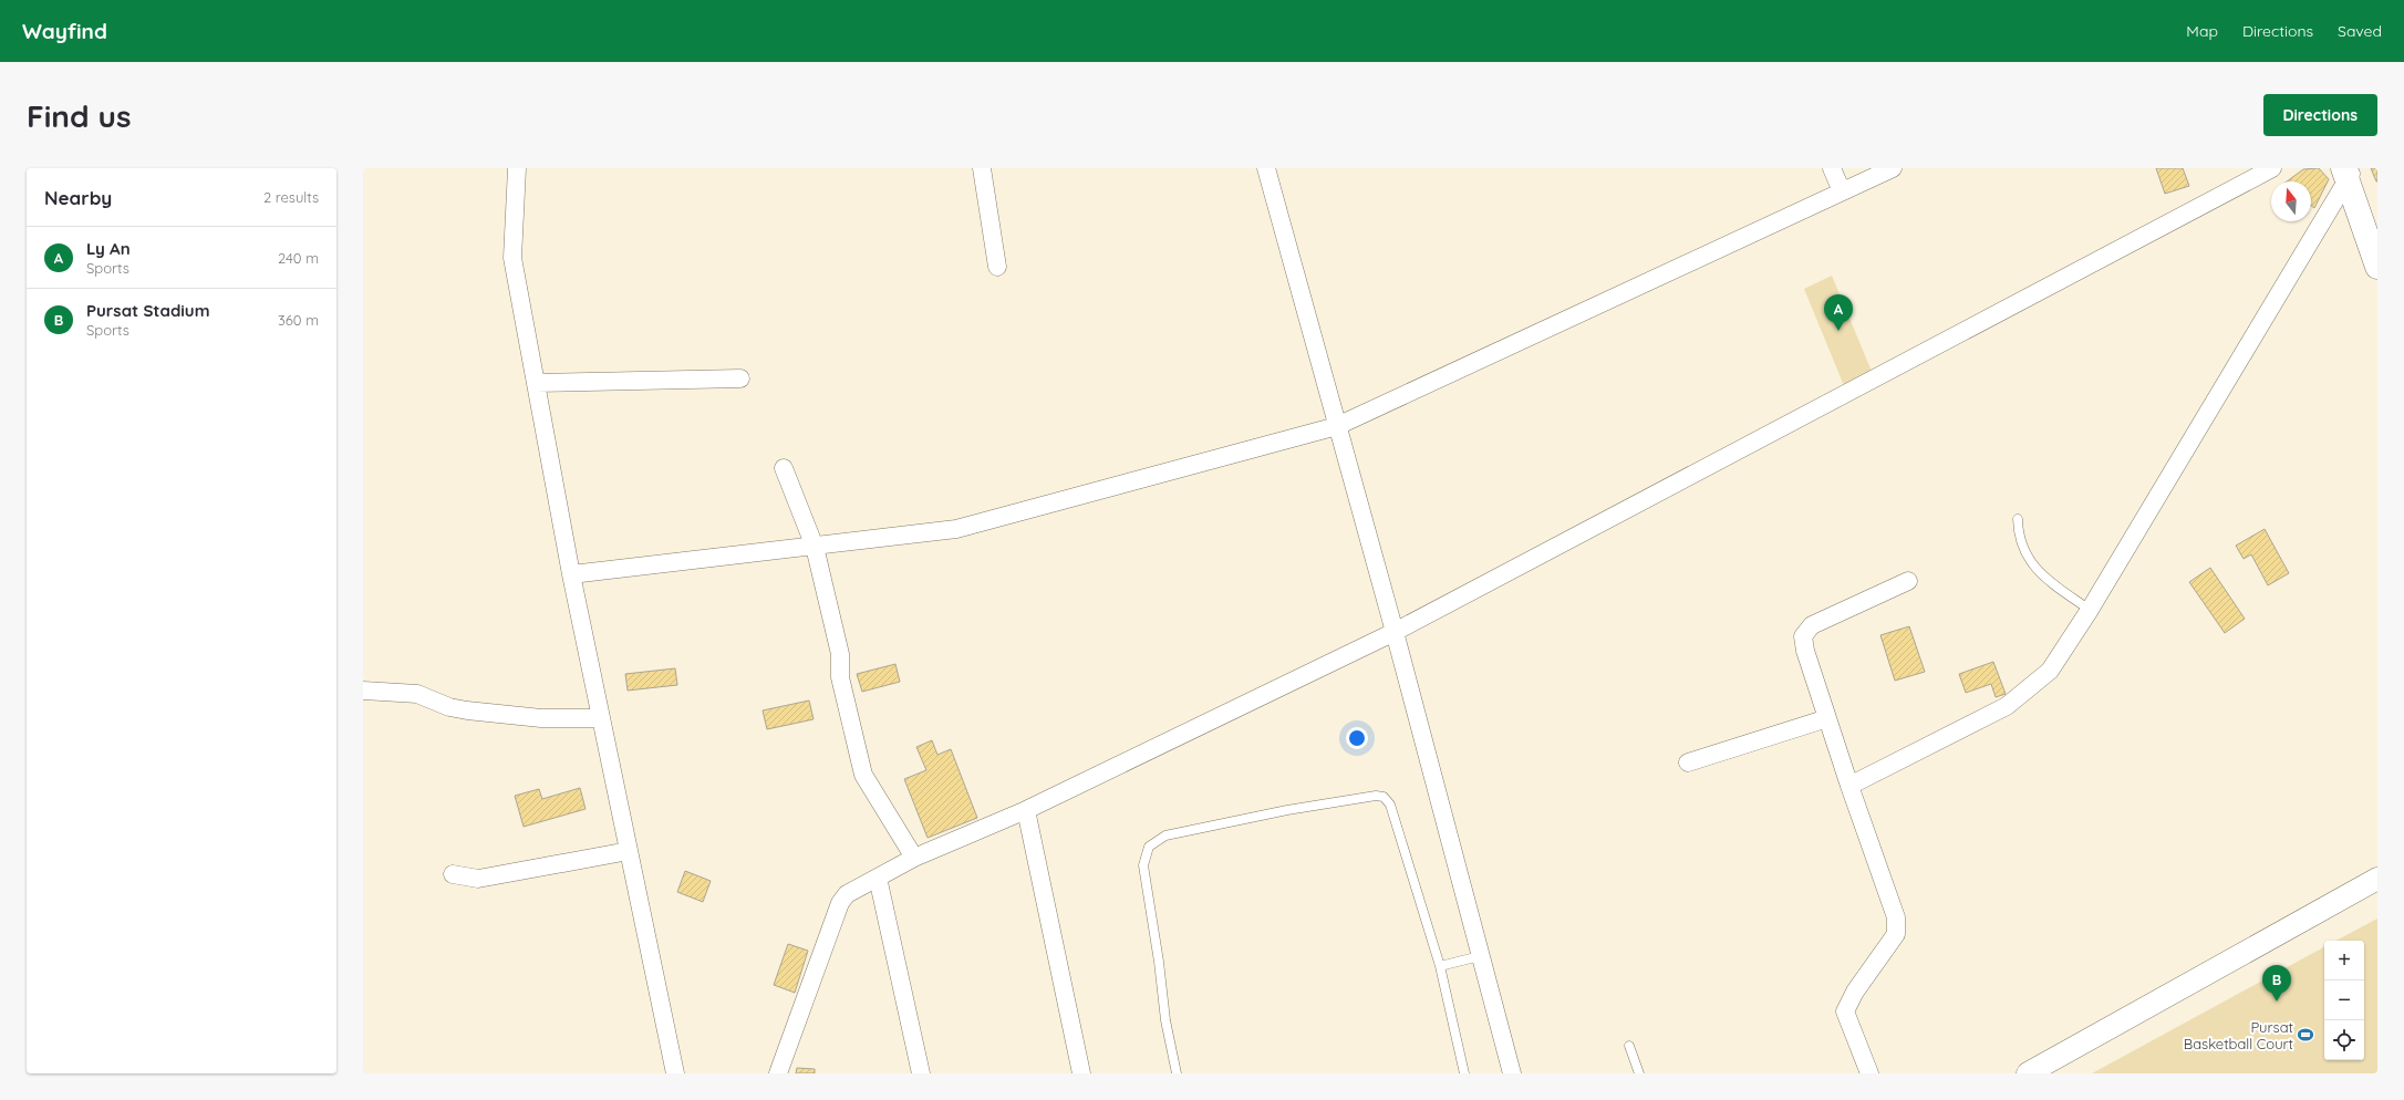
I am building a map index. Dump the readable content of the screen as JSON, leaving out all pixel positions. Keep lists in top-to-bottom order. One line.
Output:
{"places":{"sports":["Pursat Basketball Court"]},"north":"top","page":{"header":"Wayfind","nav":["Map","Directions","Saved"],"buttons":"Directions","title":"Find us","heading":["Nearby","2 results"],"list":[{"mark":"A","name":"Ly An","note":"Sports","value":"240 m"},{"mark":"B","name":"Pursat Stadium","note":"Sports","value":"360 m"}],"pins":["A","B"],"map_buttons":["+","−"]}}
